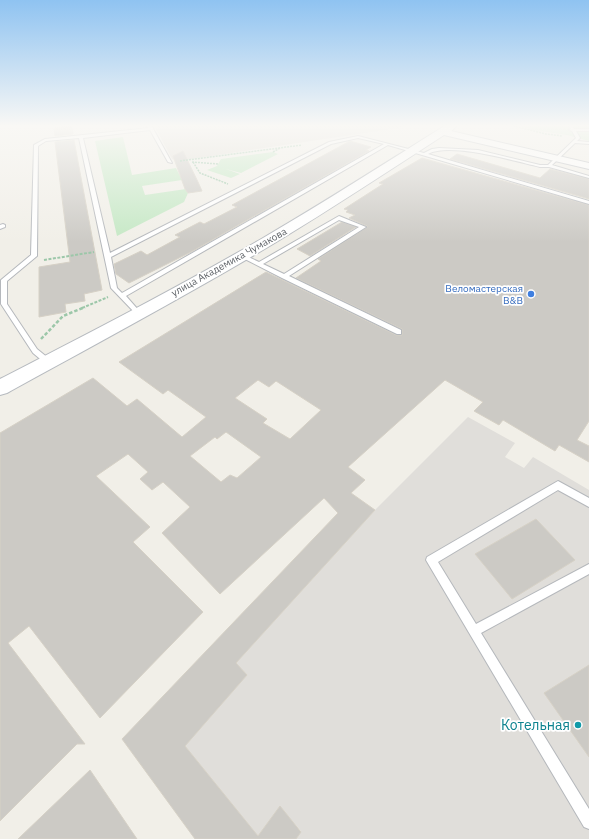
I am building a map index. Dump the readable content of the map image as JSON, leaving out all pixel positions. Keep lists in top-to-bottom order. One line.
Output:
{"streets":{"street":["улица Академика Чумакова"]},"places":["Веломастерская B&B","Котельная"]}
